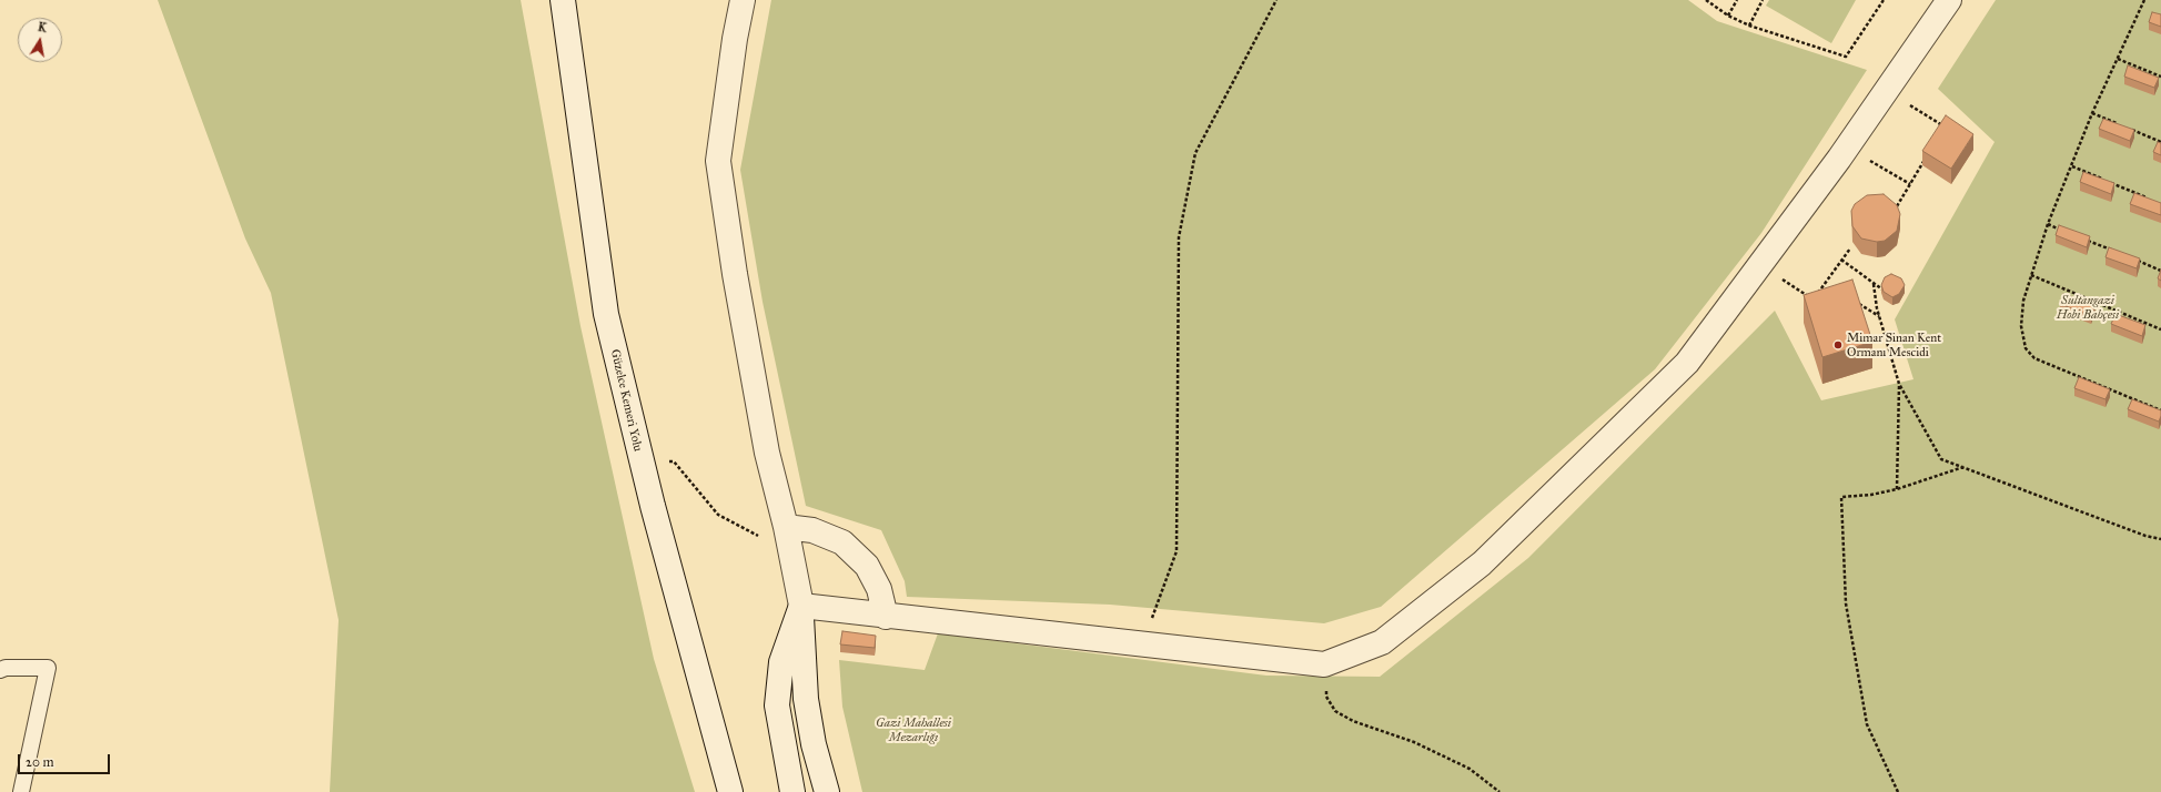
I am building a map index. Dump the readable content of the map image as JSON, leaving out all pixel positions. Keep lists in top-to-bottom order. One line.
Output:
{"streets":{"street":["Güzelce Kemeri Yolu"]},"parks":["Sultangazi Hobi Bahçesi","Gazi Mahallesi Mezarlığı"],"places":["Mimar Sinan Kent Ormanı Mescidi"],"scale_bar":"20 m","north":"top"}
